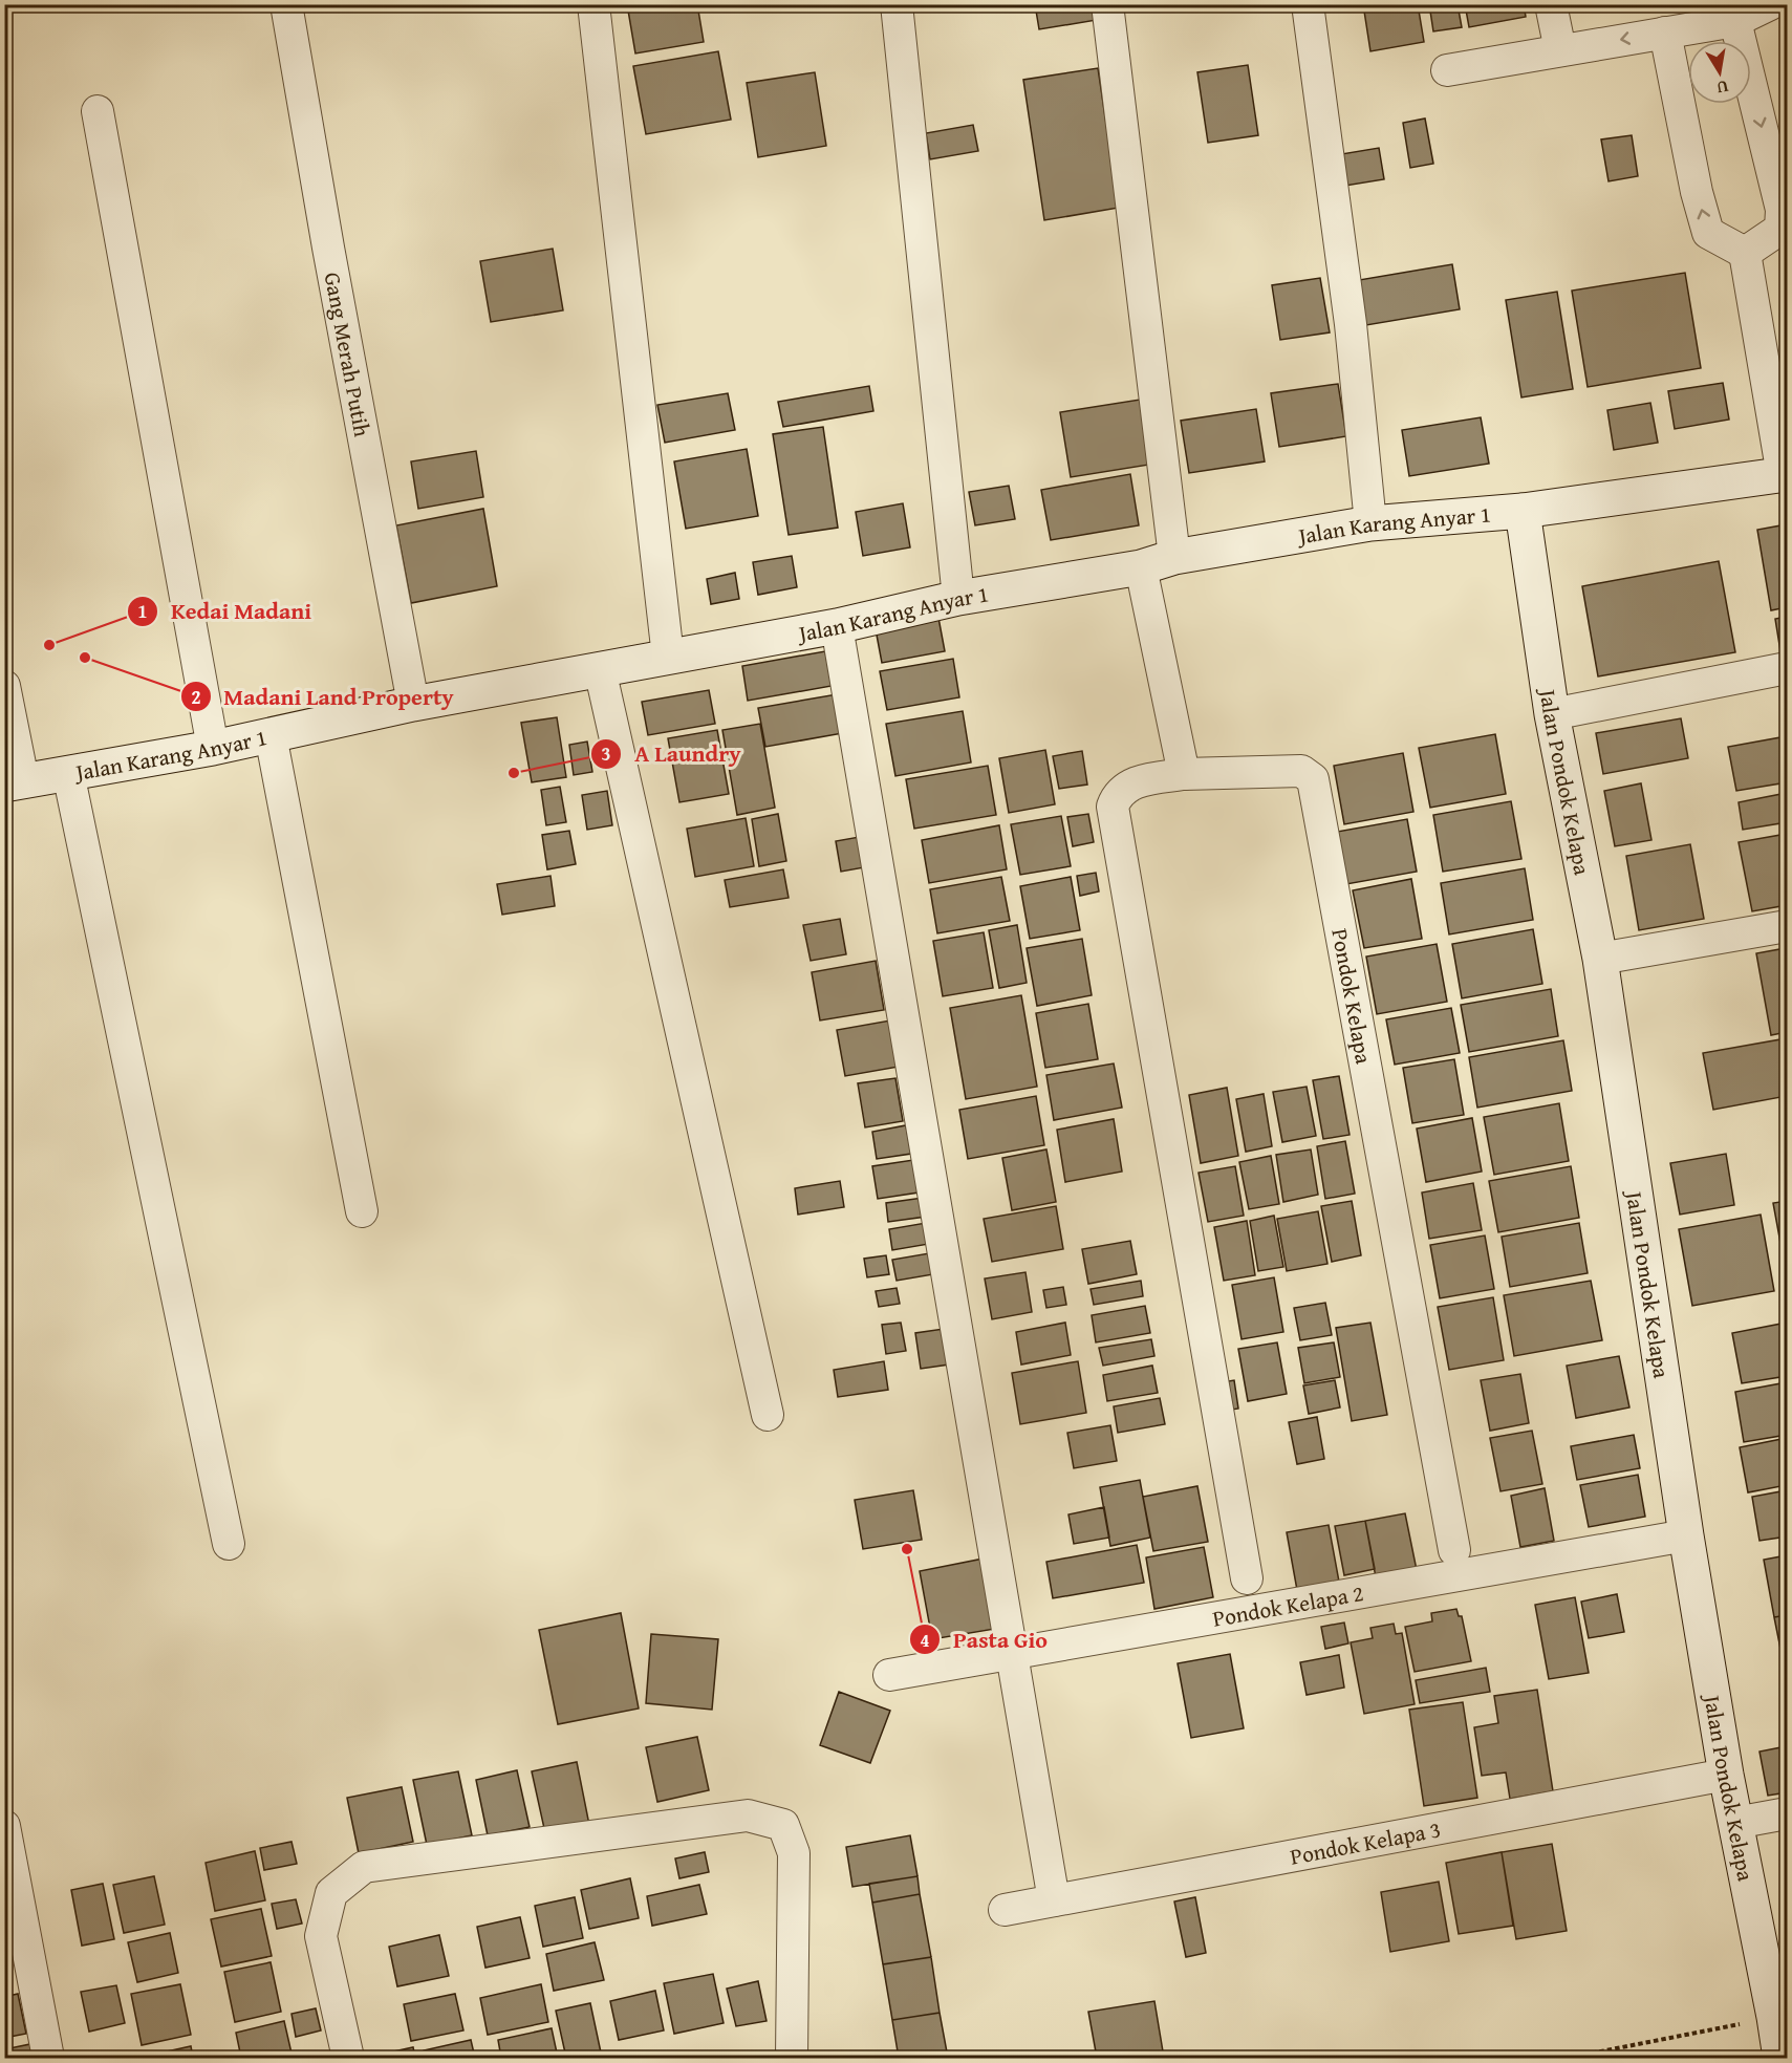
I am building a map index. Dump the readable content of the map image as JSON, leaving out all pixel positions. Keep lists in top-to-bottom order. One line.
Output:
{"streets":{"main road":["Jalan Karang Anyar 1","Jalan Pondok Kelapa"],"street":["Gang Merah Putih","Pondok Kelapa","Pondok Kelapa 2","Pondok Kelapa 3"]},"crossings":[["Gang Merah Putih","Jalan Karang Anyar 1"],["Jalan Karang Anyar 1","Jalan Pondok Kelapa"],["Jalan Pondok Kelapa","Pondok Kelapa 2"],["Jalan Pondok Kelapa","Pondok Kelapa 3"]],"places":["Kedai Madani","Madani Land Property","A Laundry","Pasta Gio"],"north":"bottom"}
